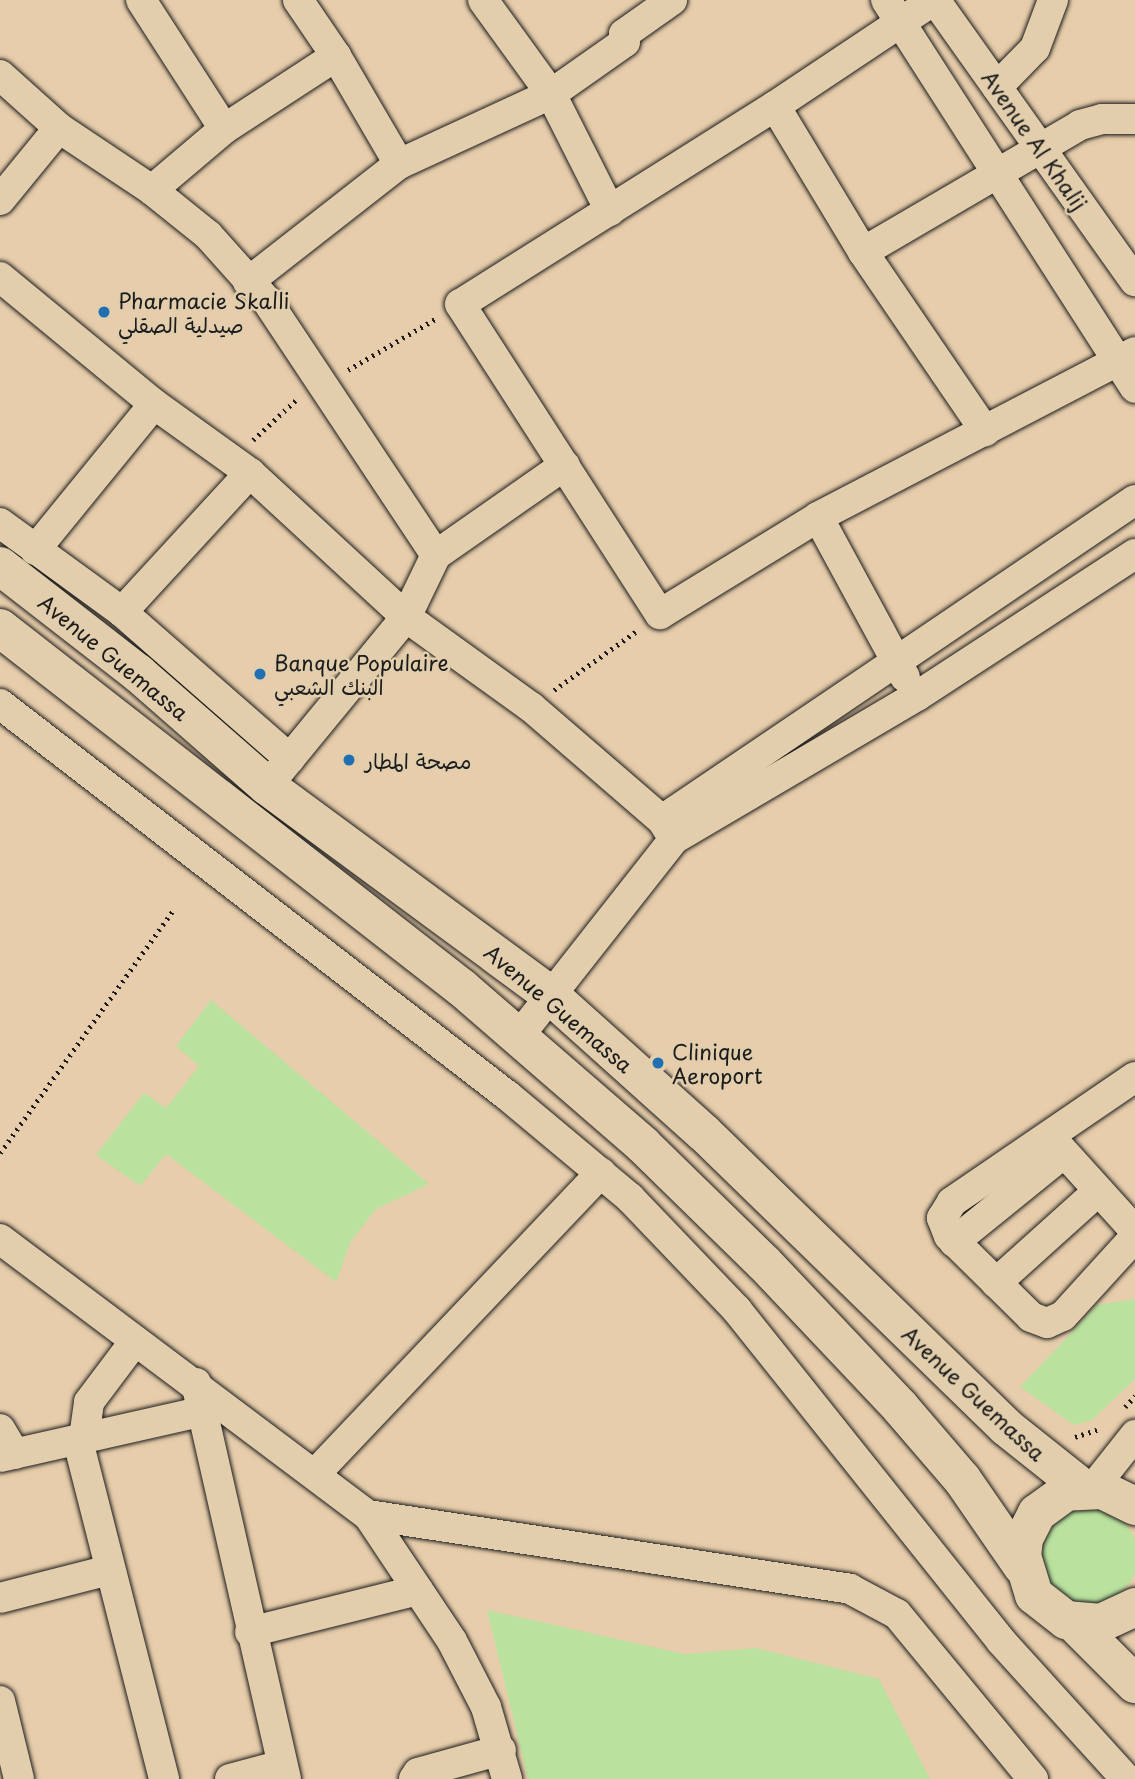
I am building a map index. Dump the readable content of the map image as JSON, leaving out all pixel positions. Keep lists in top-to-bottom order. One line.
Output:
{"streets":{"main road":["Avenue Guemassa"],"street":["Avenue Al Khalij"]},"places":["Pharmacie Skalli صيدلية الصقلي","Banque Populaire البنك الشعبي","مصحة المطار","Clinique Aeroport"]}
